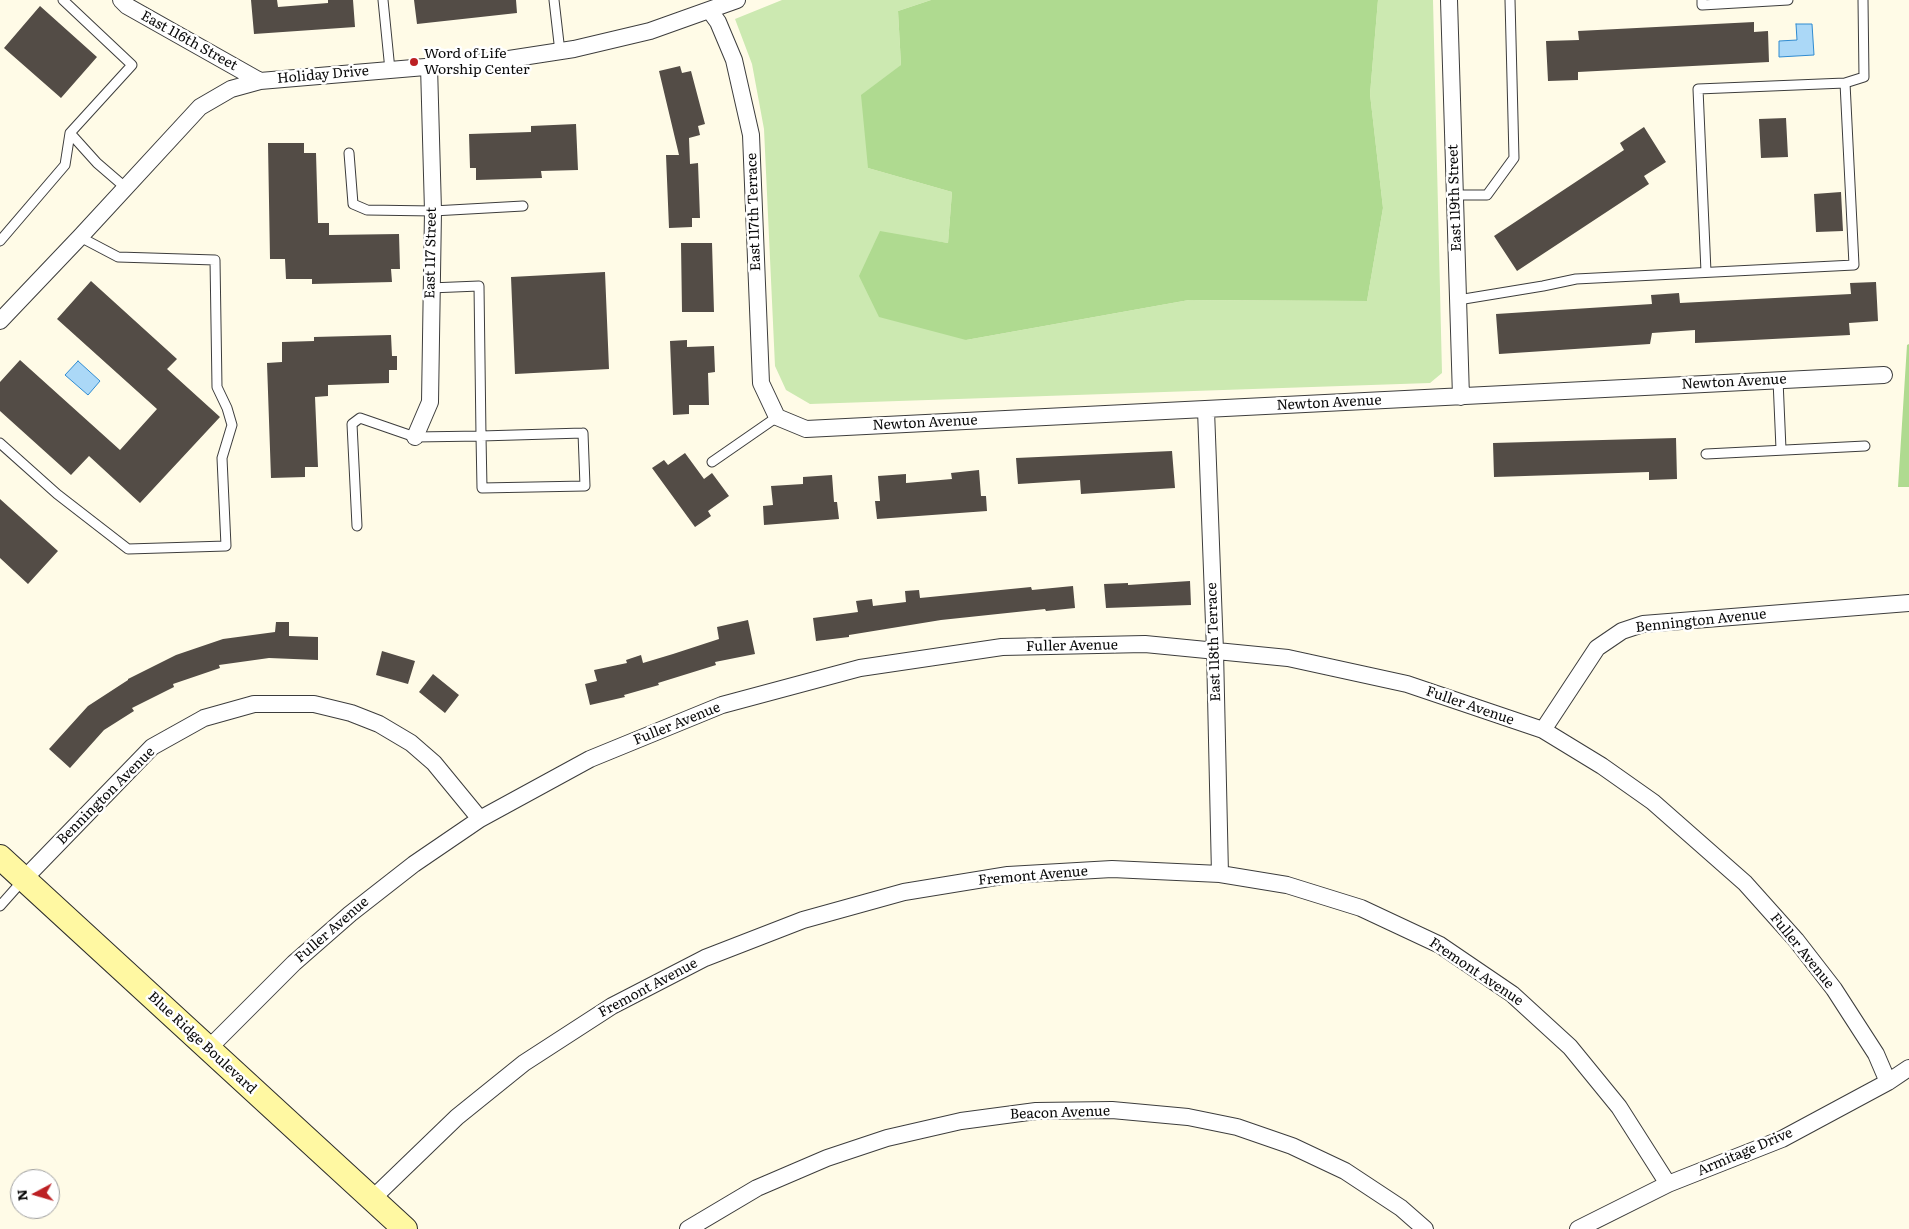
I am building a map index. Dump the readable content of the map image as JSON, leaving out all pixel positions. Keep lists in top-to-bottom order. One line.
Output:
{"streets":{"main road":["Blue Ridge Boulevard"],"street":["East 116th Street","Holiday Drive","East 119th Street","East 117th Terrace","East 117 Street","Newton Avenue","Bennington Avenue","East 118th Terrace","Fuller Avenue","Fremont Avenue","Beacon Avenue","Armitage Drive"]},"crossings":[["East 116th Street","Holiday Drive"],["Holiday Drive","East 117th Terrace"],["Holiday Drive","East 117 Street"],["East 119th Street","Newton Avenue"],["East 117th Terrace","Newton Avenue"],["Newton Avenue","East 118th Terrace"],["Bennington Avenue","Fuller Avenue"],["Bennington Avenue","Blue Ridge Boulevard"],["East 118th Terrace","Fuller Avenue"],["East 118th Terrace","Fremont Avenue"],["Fuller Avenue","Blue Ridge Boulevard"],["Fuller Avenue","Armitage Drive"],["Fremont Avenue","Blue Ridge Boulevard"],["Fremont Avenue","Armitage Drive"]],"places":["Word of Life Worship Center"],"north":"left"}
